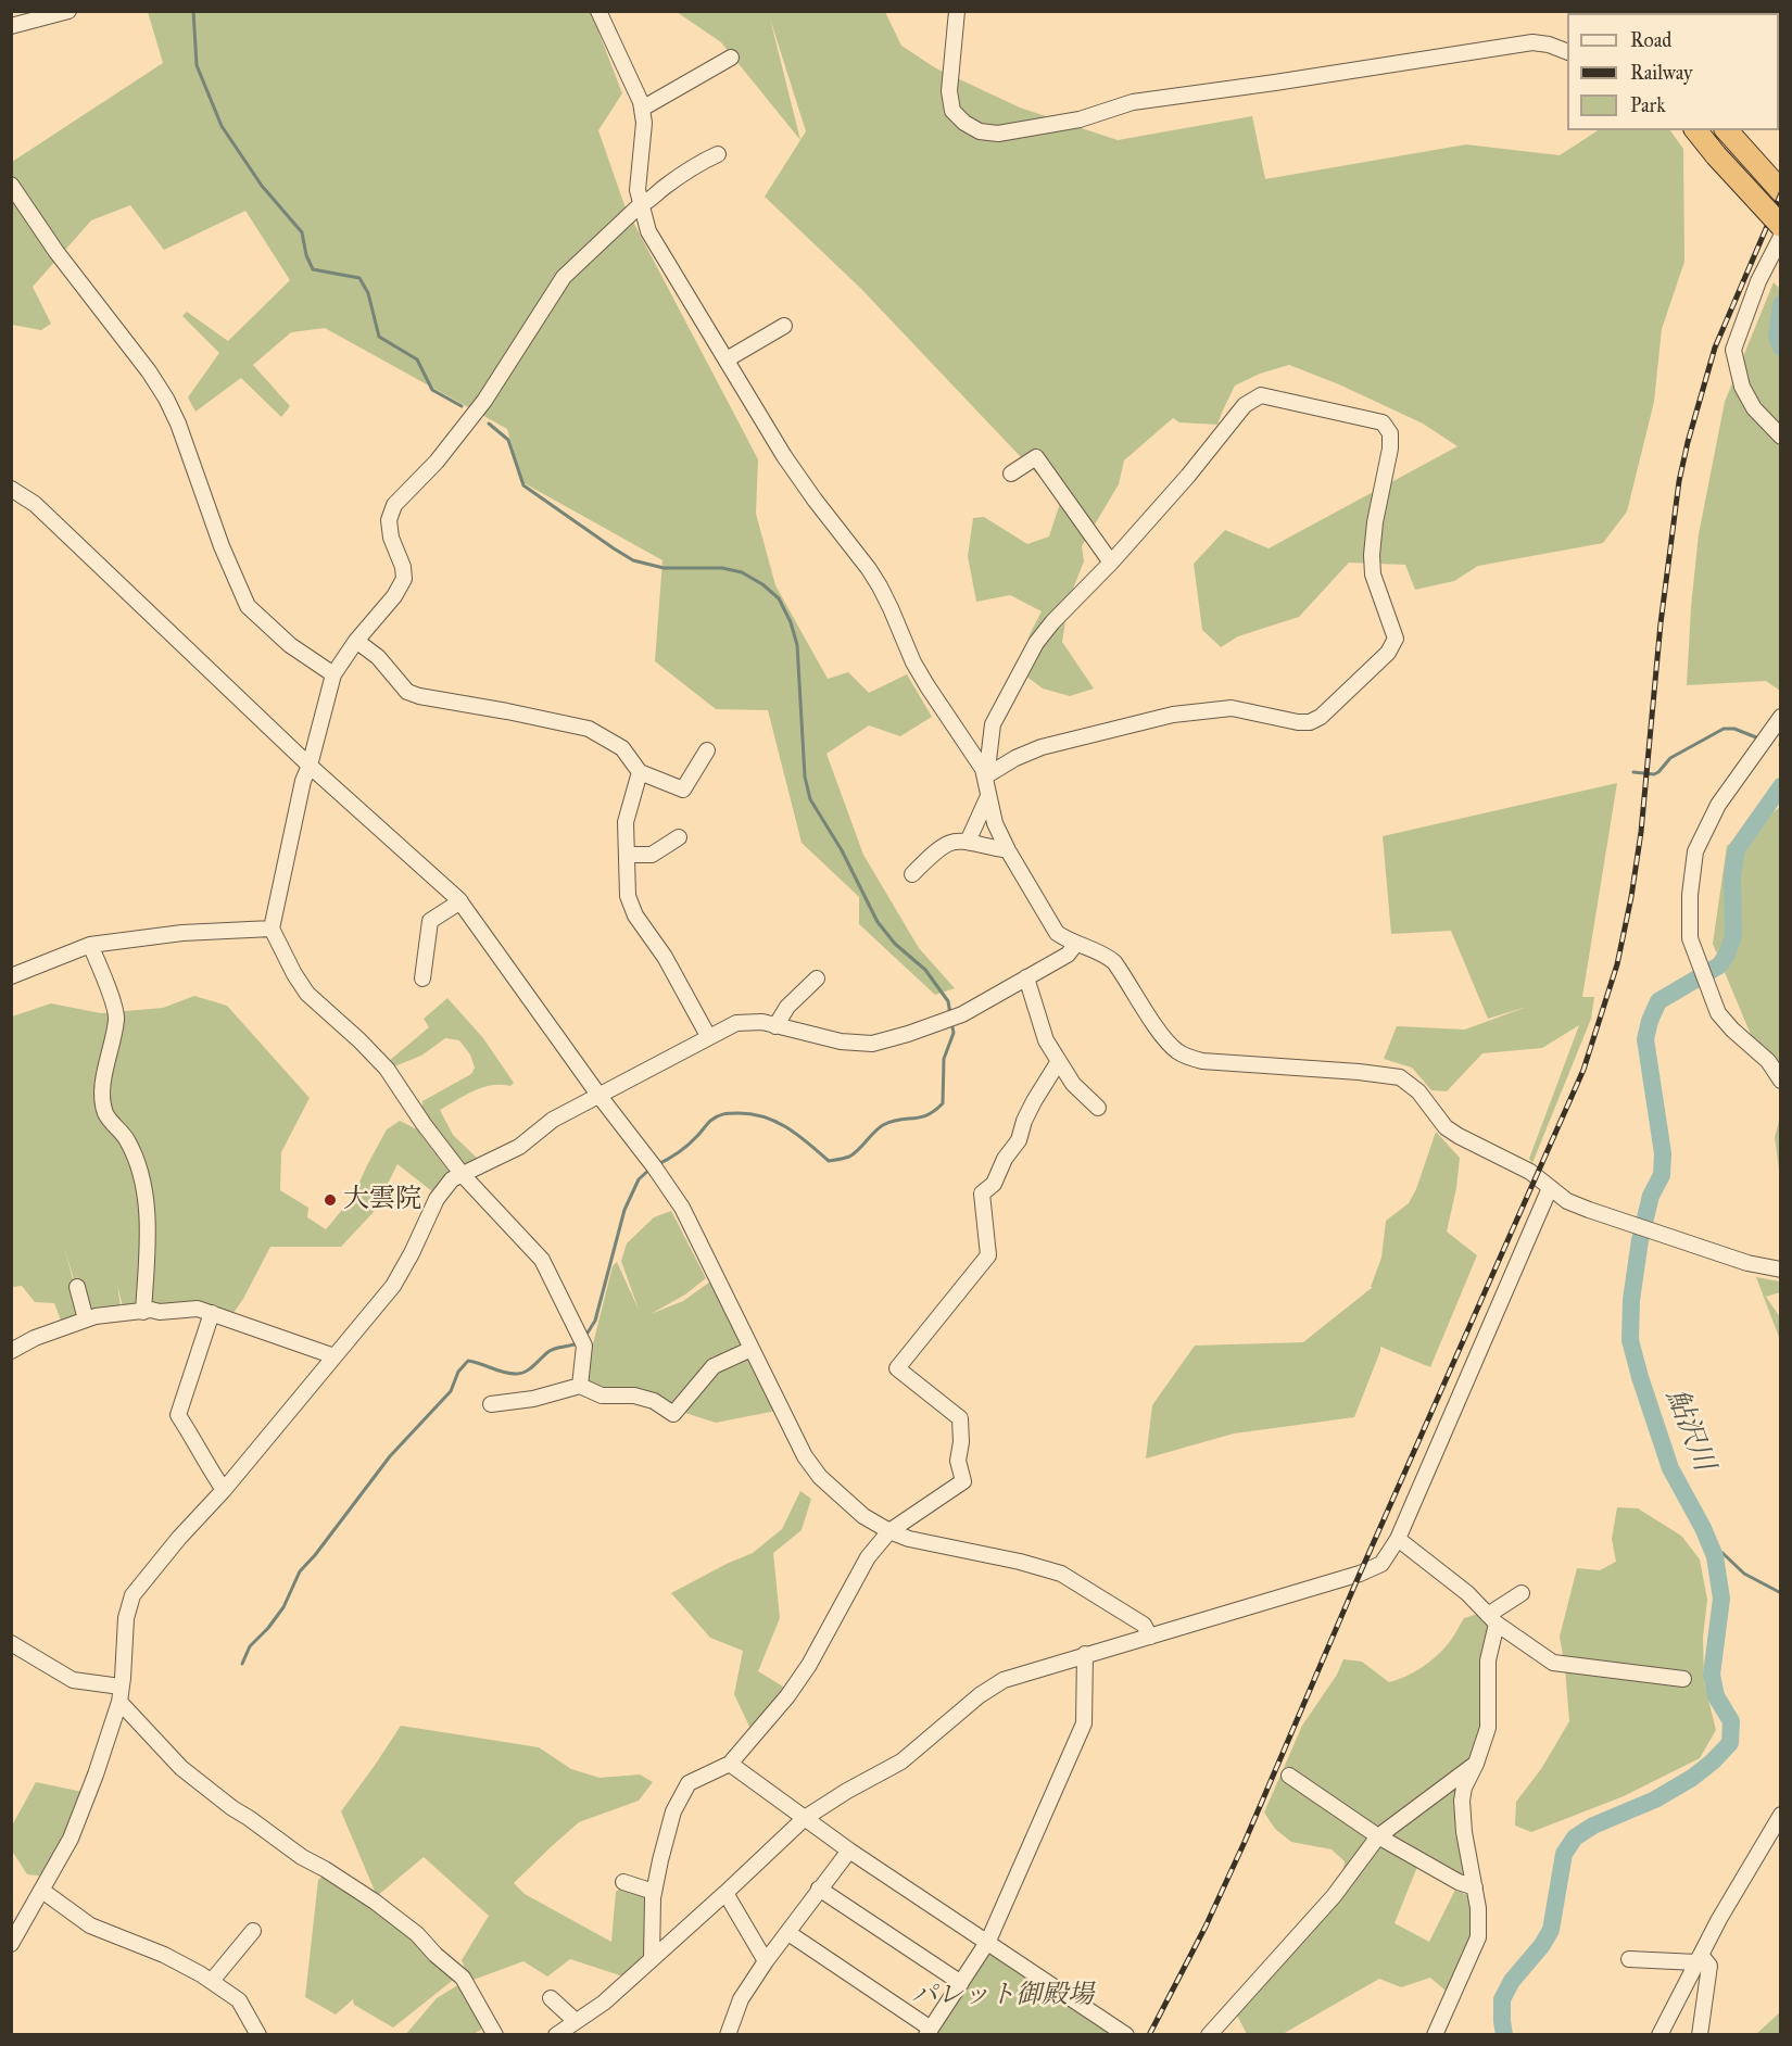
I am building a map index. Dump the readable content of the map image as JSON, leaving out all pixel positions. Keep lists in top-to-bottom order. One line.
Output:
{"water":["鮎沢川"],"parks":["パレット御殿場"],"places":["大雲院"],"legend":["Road","Railway","Park"]}
